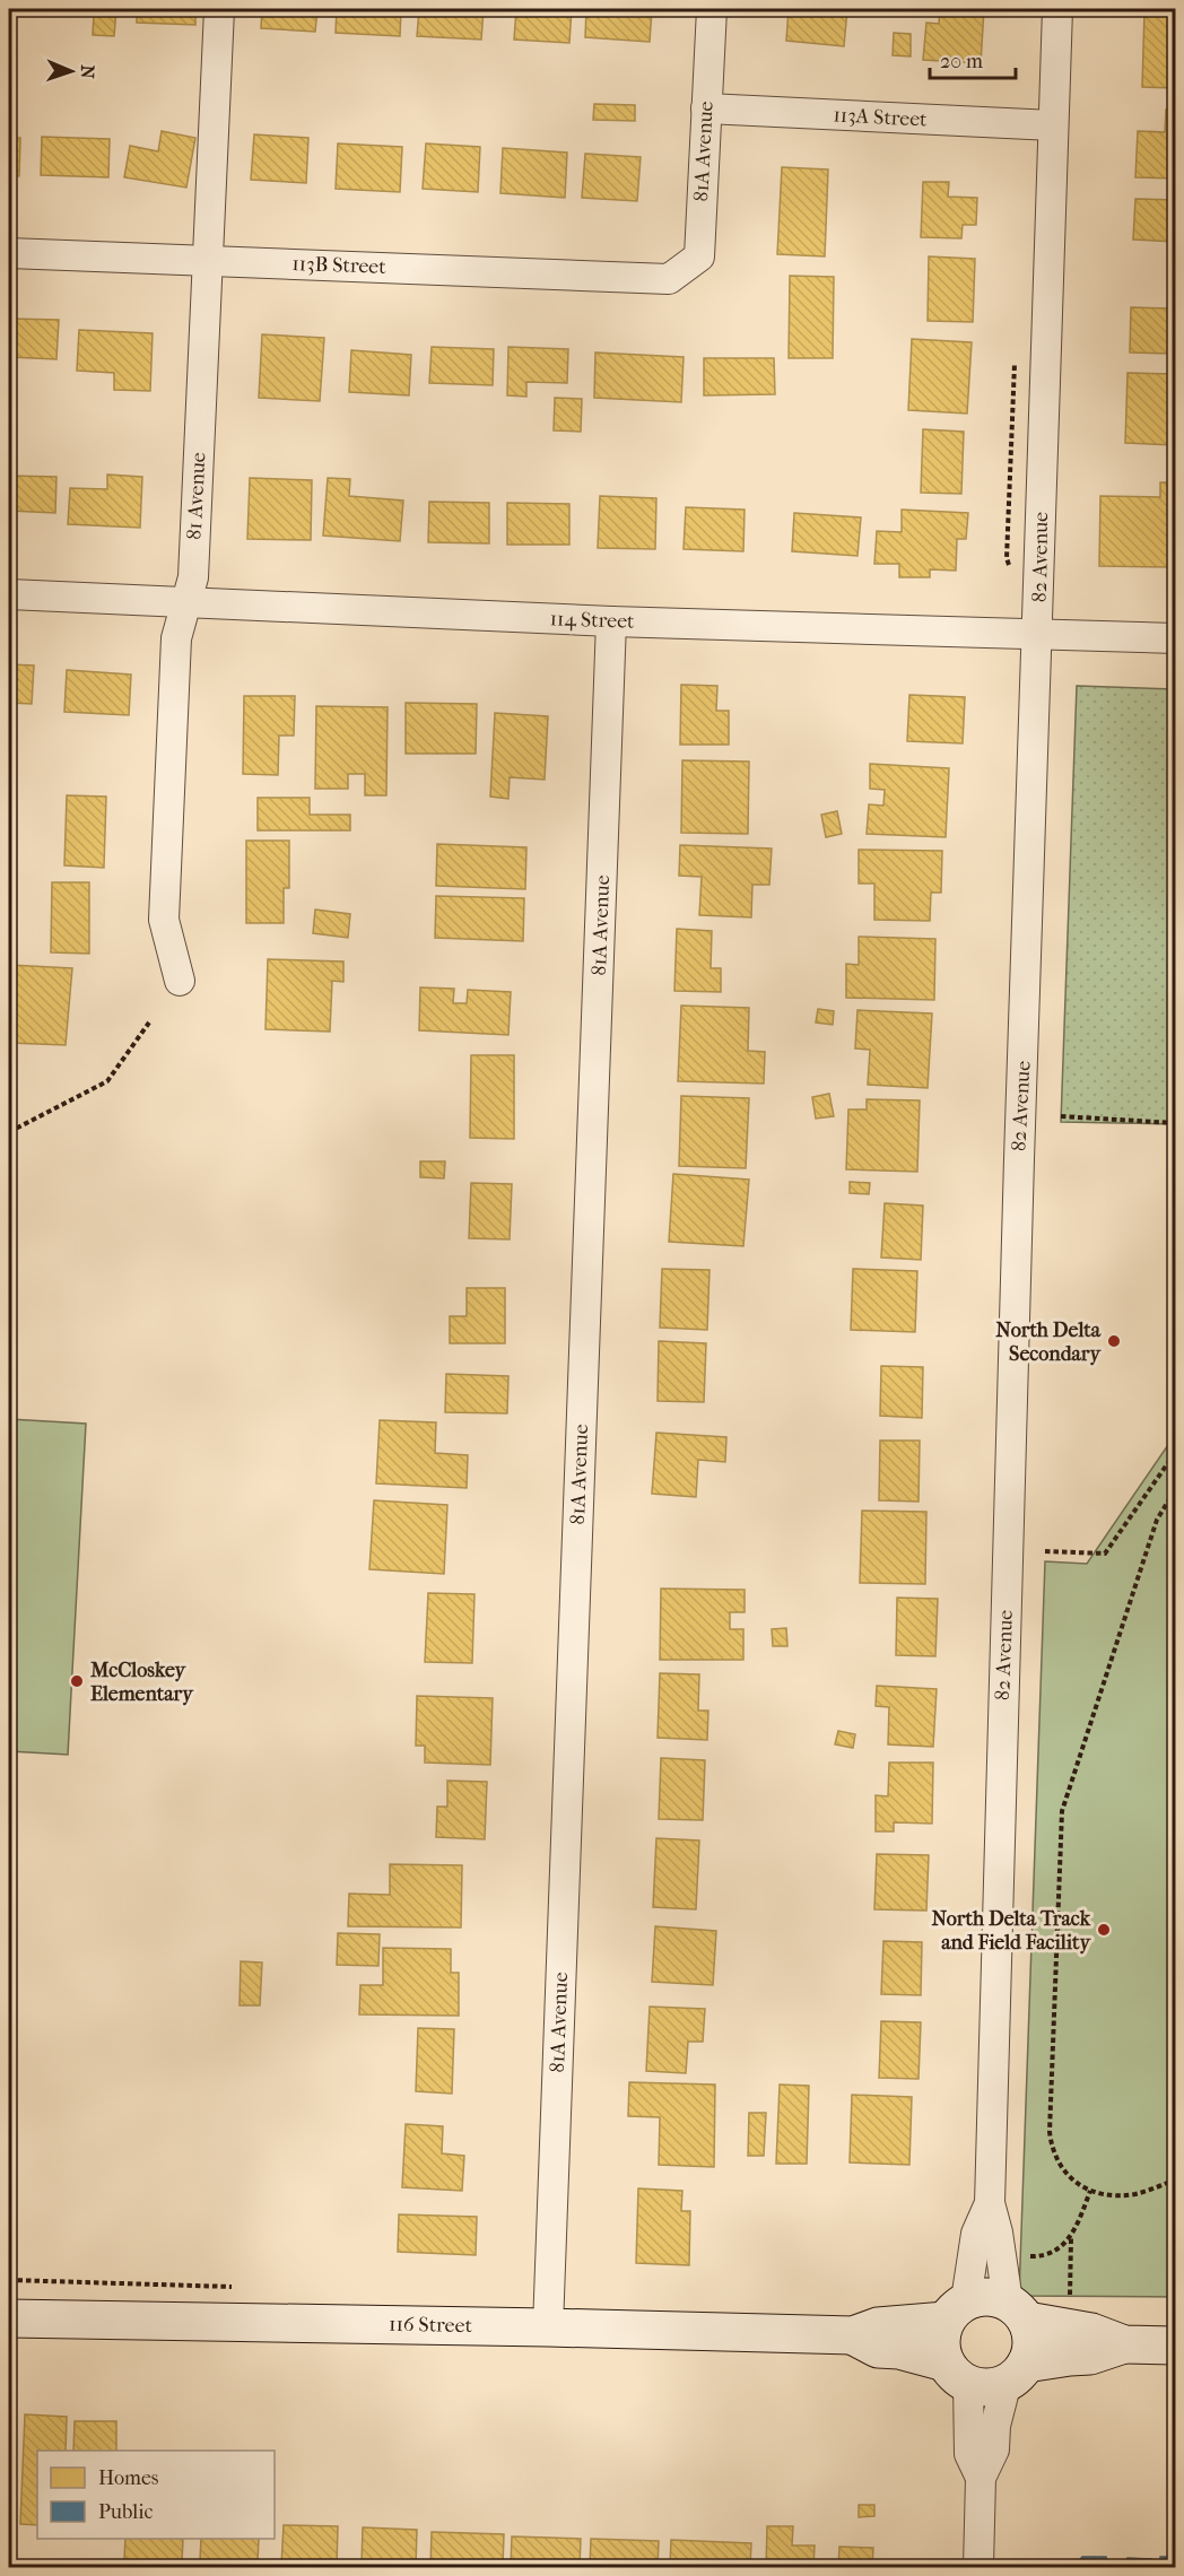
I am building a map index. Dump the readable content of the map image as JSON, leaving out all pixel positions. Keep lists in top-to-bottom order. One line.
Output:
{"streets":{"street":["113A Street","81A Avenue","113B Street","81 Avenue","82 Avenue","114 Street","116 Street"]},"crossings":[["113A Street","81A Avenue"],["113A Street","82 Avenue"],["81A Avenue","113B Street"],["81A Avenue","114 Street"],["81A Avenue","116 Street"],["113B Street","81 Avenue"],["81 Avenue","114 Street"],["82 Avenue","114 Street"],["82 Avenue","116 Street"]],"places":["North Delta Secondary","McCloskey Elementary","North Delta Track and Field Facility"],"legend":["Homes","Public"],"scale_bar":"20 m","north":"right"}
